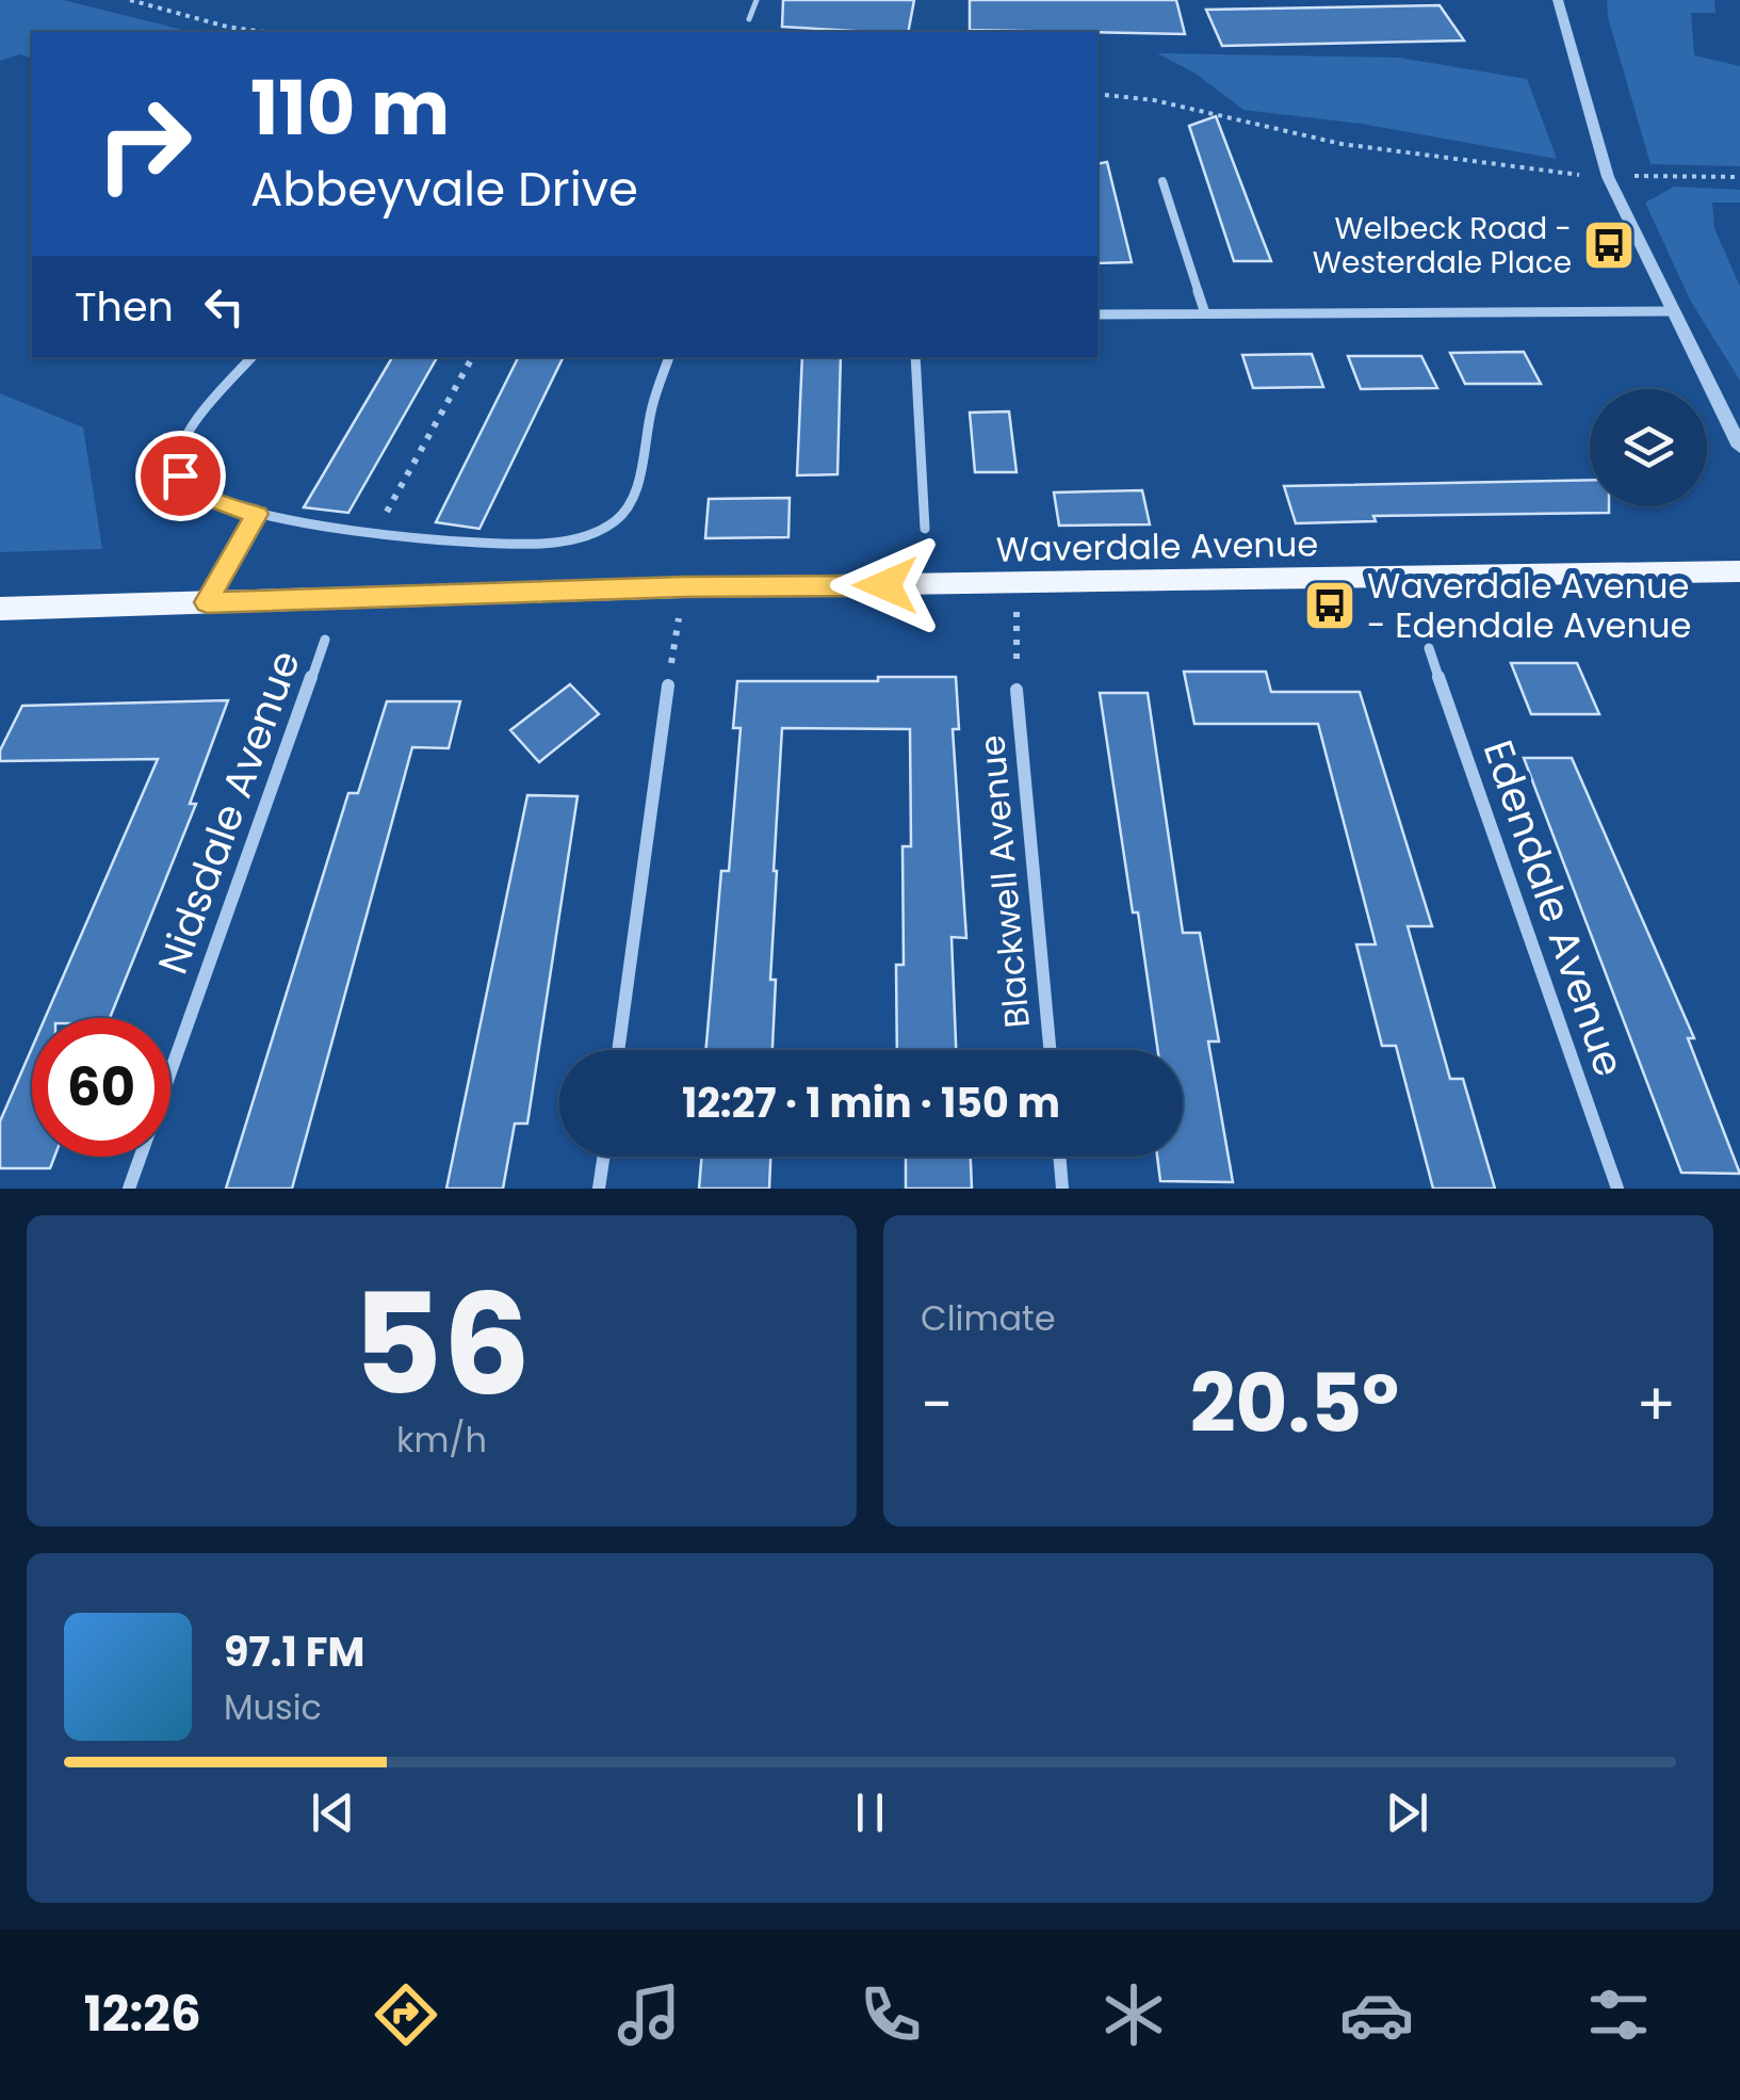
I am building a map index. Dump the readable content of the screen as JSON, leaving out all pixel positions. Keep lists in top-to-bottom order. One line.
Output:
{"streets":{"main road":["Waverdale Avenue"],"street":["Nidsdale Avenue","Blackwell Avenue","Edendale Avenue"]},"places":{"bus stop":["Welbeck Road - Westerdale Place","Waverdale Avenue - Edendale Avenue"]},"page":{"turn":["110 m","Abbeyvale Drive"],"then":"Then","limit":"60","trip":"12:27 · 1 min · 150 m","tile":[["56","km/h"],"Climate"],"heat":["−","20.5°","+"],"song":["97.1 FM","Music"],"tabs":"12:26"}}
